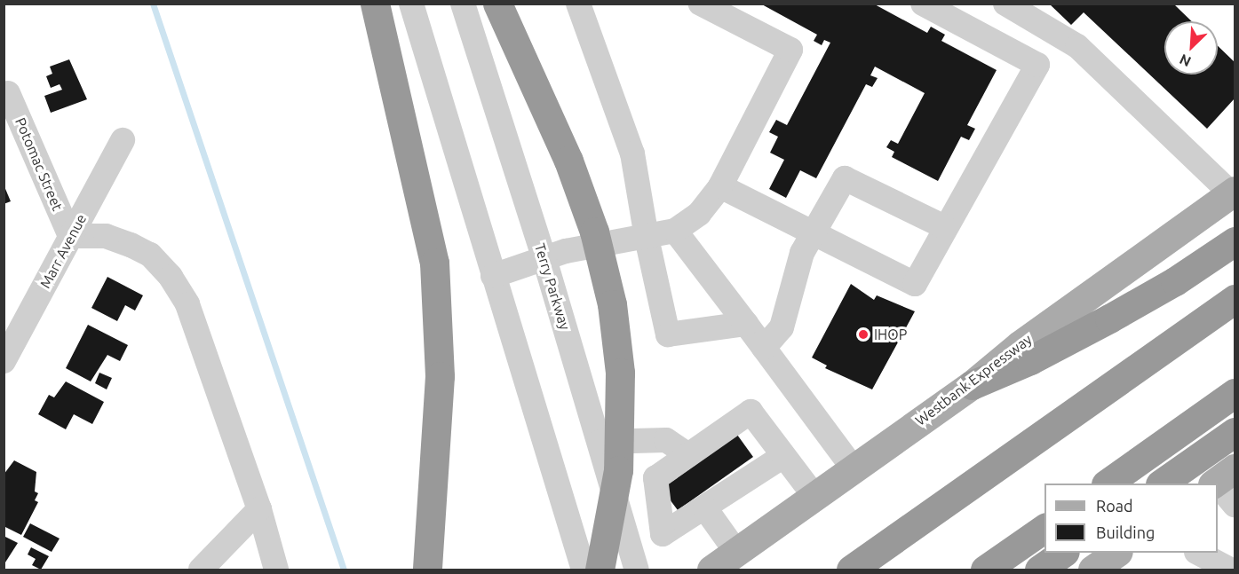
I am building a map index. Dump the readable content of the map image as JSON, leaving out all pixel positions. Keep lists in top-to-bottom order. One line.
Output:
{"streets":{"main road":["Westbank Expressway"],"street":["Potomac Street","Marr Avenue","Terry Parkway"]},"crossings":[["Potomac Street","Marr Avenue"]],"places":["IHOP"],"legend":["Road","Building"],"north":"bottom left"}
